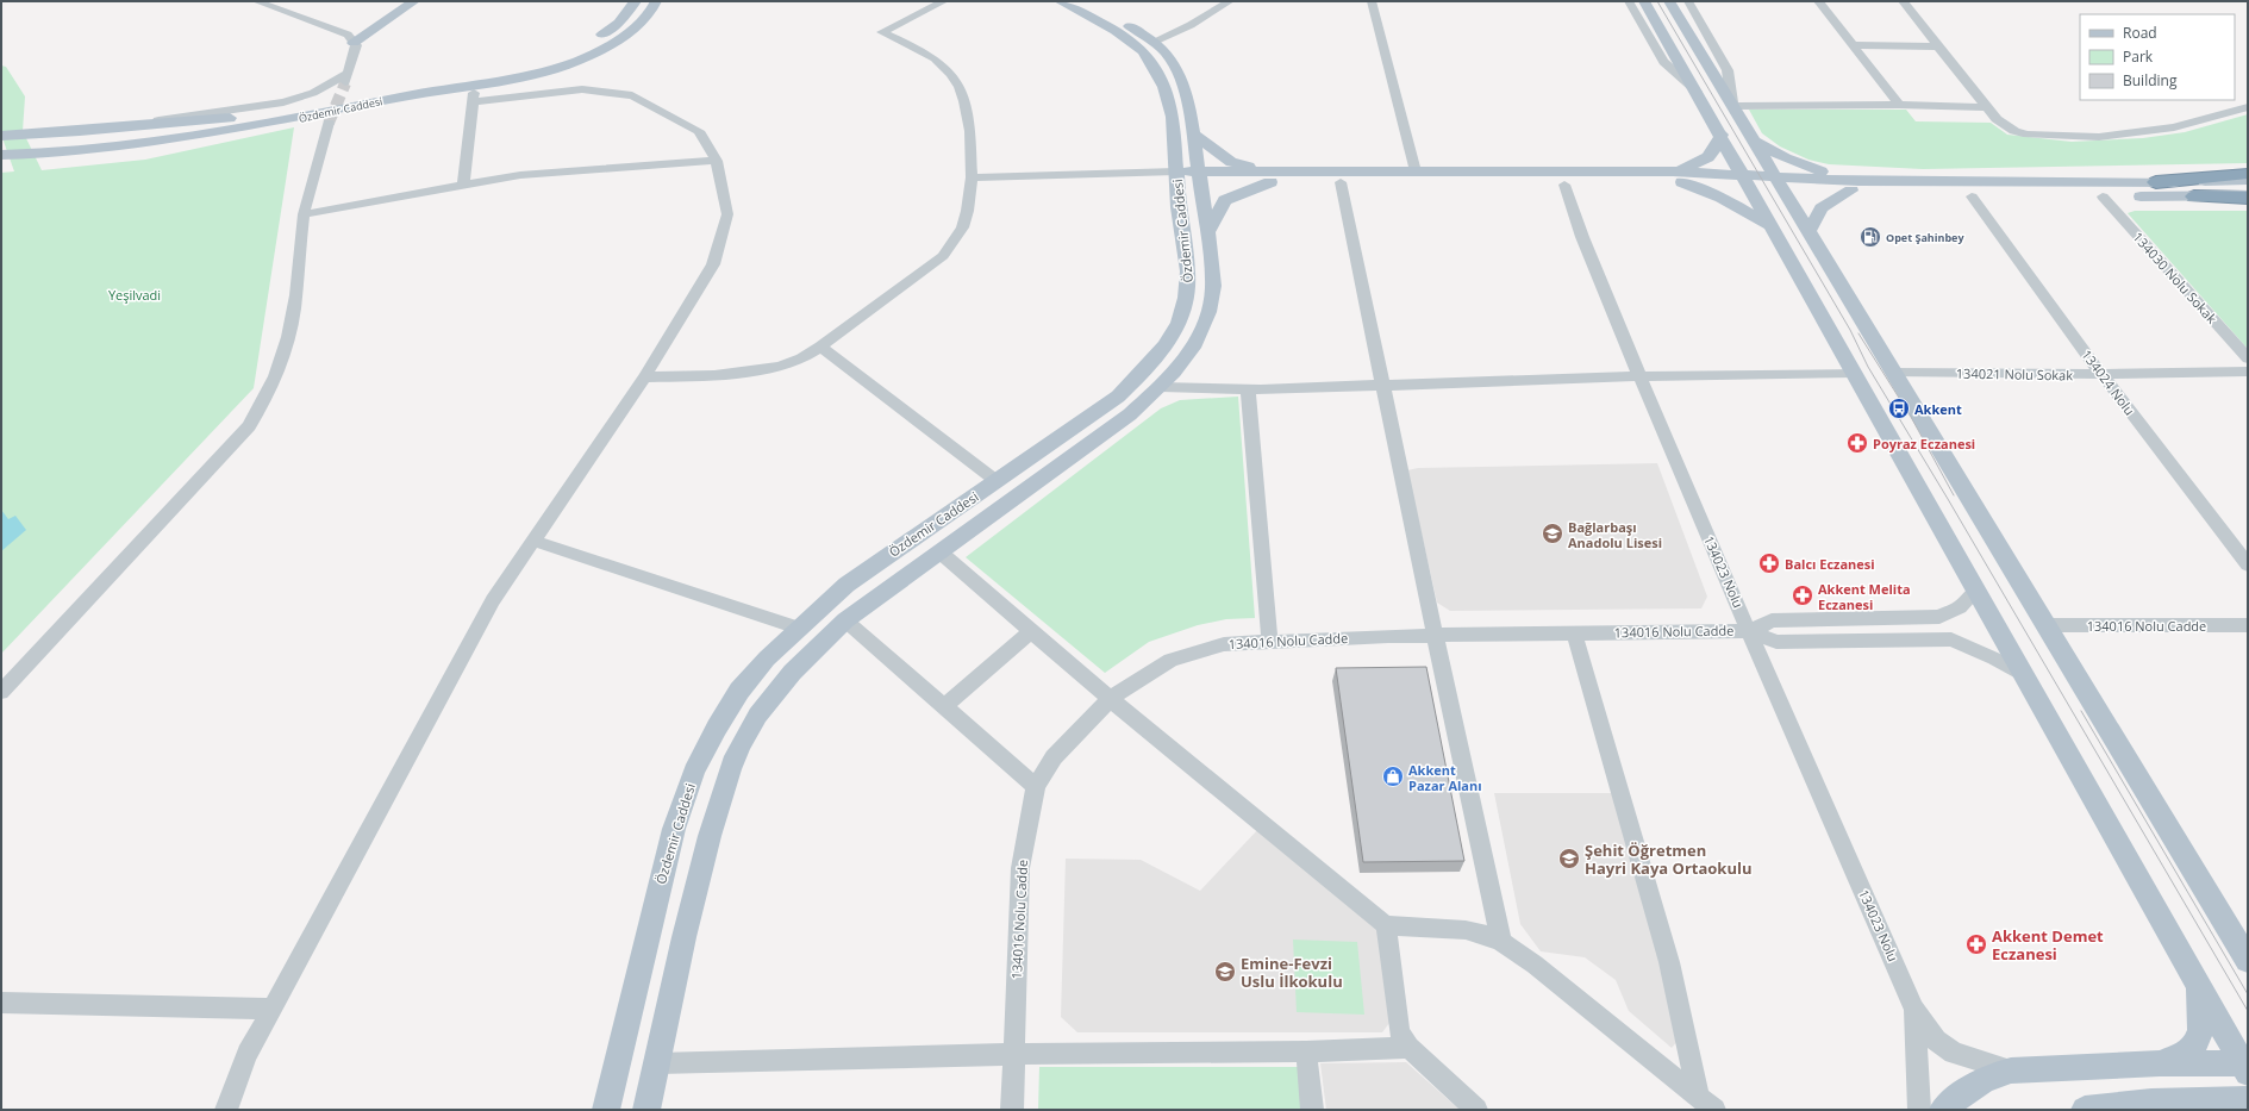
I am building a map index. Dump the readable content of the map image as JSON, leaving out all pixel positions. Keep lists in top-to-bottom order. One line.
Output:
{"streets":{"main road":["Özdemir Caddesi"],"street":["134030 Nolu Sokak","134021 Nolu Sokak","134024 Nolu","134023 Nolu","134016 Nolu Cadde"]},"crossings":[["134021 Nolu Sokak","134024 Nolu"],["134023 Nolu","134016 Nolu Cadde"]],"parks":["Yeşilvadi"],"places":{"fuel station":["Opet Şahinbey"],"bus stop":["Akkent"],"pharmacy":["Poyraz Eczanesi","Balcı Eczanesi","Akkent Melita Eczanesi","Akkent Demet Eczanesi"],"school or university":["Bağlarbaşı Anadolu Lisesi","Şehit Öğretmen Hayri Kaya Ortaokulu","Emine-Fevzi Uslu İlkokulu"],"shop":["Akkent Pazar Alanı"]},"legend":["Road","Park","Building"]}
